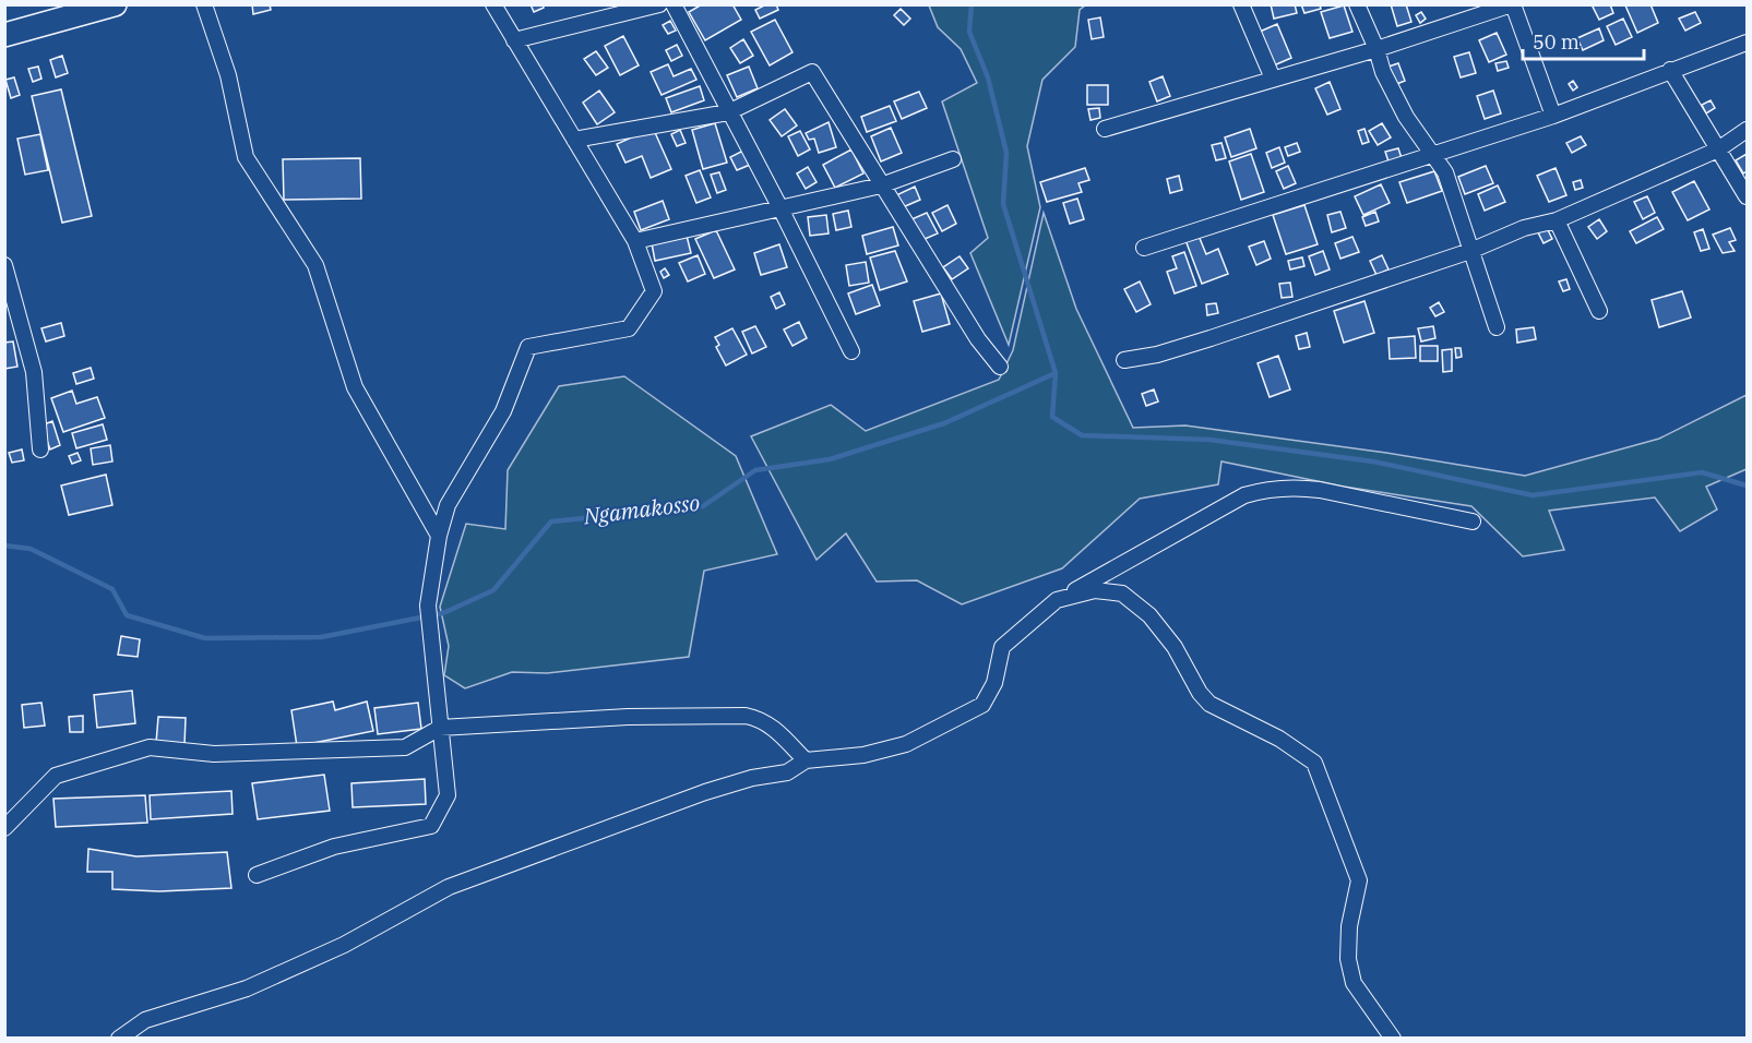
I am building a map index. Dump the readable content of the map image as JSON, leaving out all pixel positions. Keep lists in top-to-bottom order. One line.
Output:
{"water":["Ngamakosso"],"scale_bar":"50 m"}
